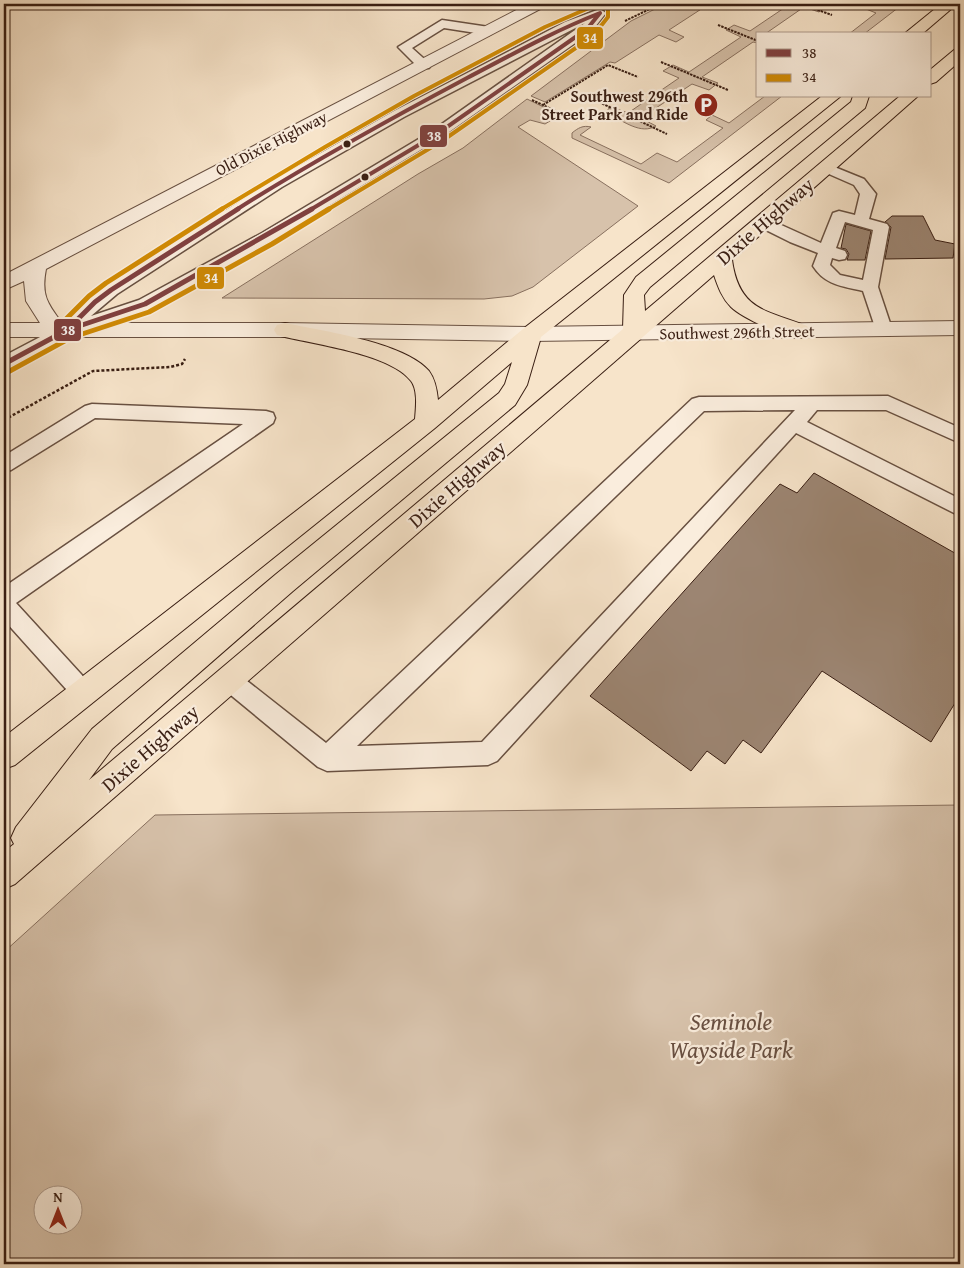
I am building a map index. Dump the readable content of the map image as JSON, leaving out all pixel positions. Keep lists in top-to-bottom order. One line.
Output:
{"streets":{"highway":["Dixie Highway"],"street":["Old Dixie Highway","Southwest 296th Street"]},"crossings":[["Dixie Highway","Southwest 296th Street"]],"parks":["Seminole Wayside Park"],"places":{"parking":["Southwest 296th Street Park and Ride"]},"lines":["transit line 34","transit line 38"],"legend":["38","34"],"north":"top"}
